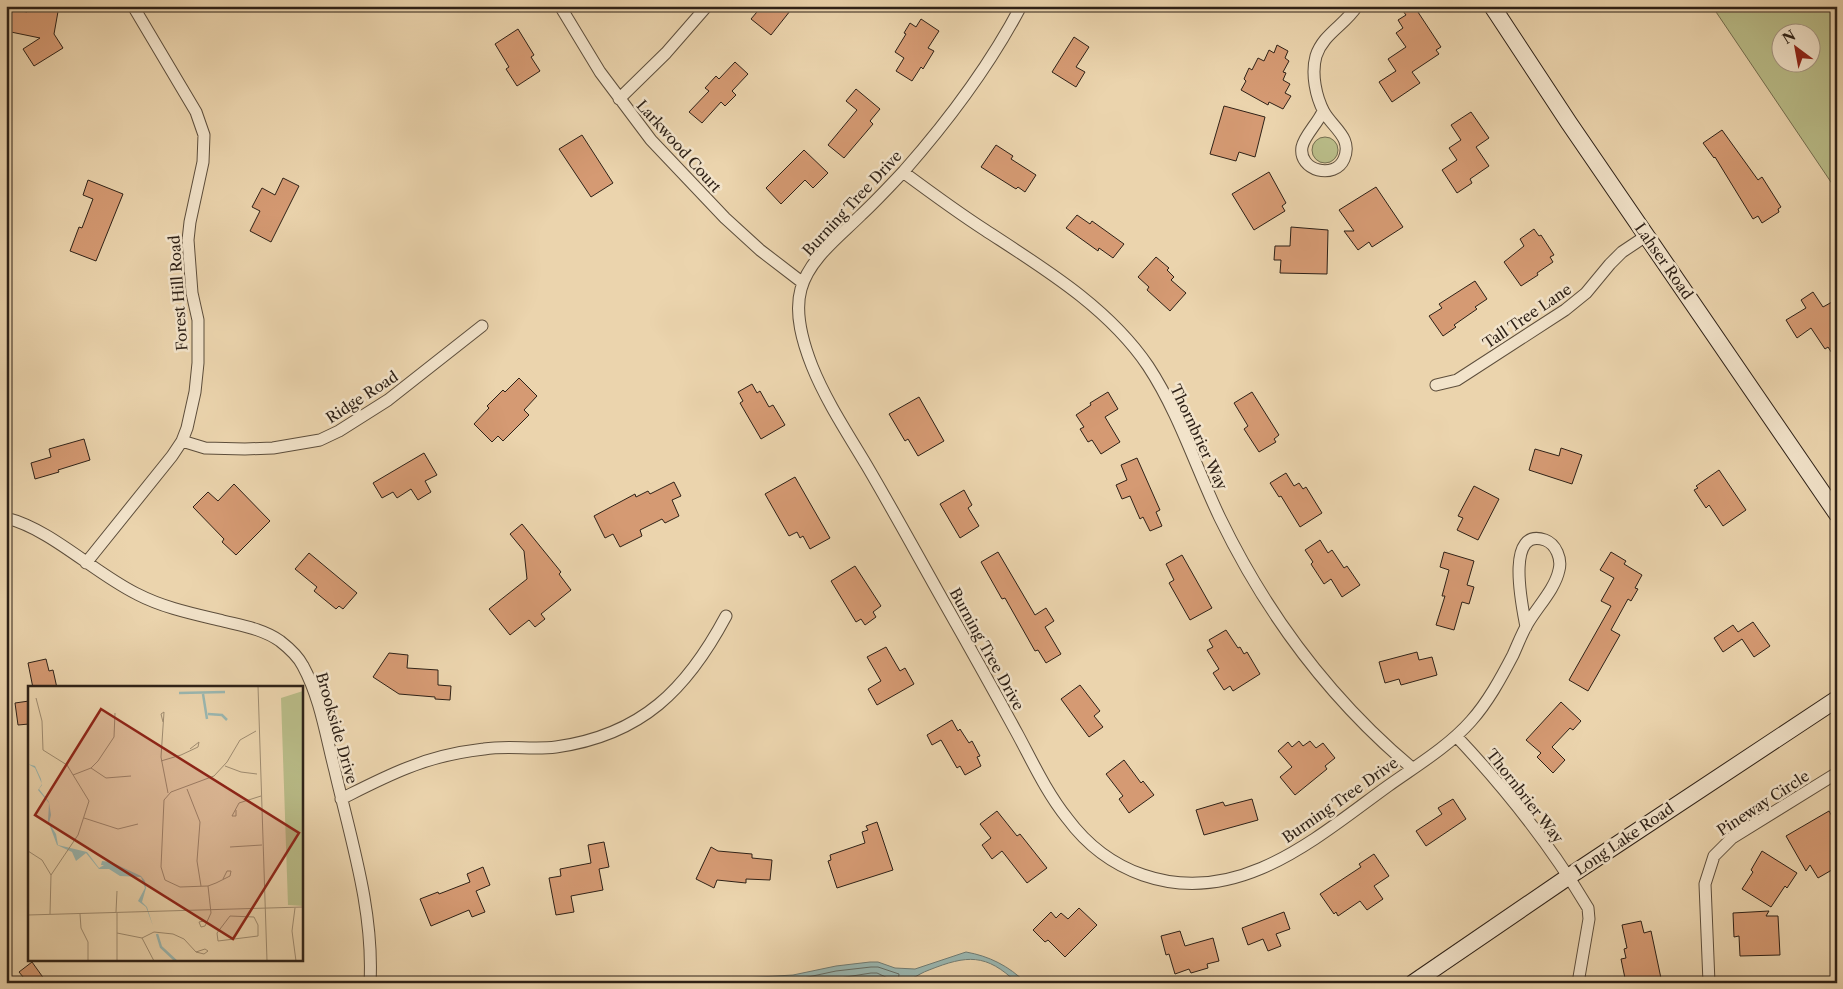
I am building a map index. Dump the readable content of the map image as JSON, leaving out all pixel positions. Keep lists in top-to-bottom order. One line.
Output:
{"streets":{"street":["Larkwood Court","Burning Tree Drive","Lahser Road","Forest Hill Road","Tall Tree Lane","Ridge Road","Thornbrier Way","Brookside Drive","Pineway Circle","Long Lake Road"]},"crossings":[["Larkwood Court","Burning Tree Drive"],["Burning Tree Drive","Thornbrier Way"],["Lahser Road","Tall Tree Lane"],["Forest Hill Road","Ridge Road"],["Forest Hill Road","Brookside Drive"],["Thornbrier Way","Long Lake Road"]],"north":"top left"}
